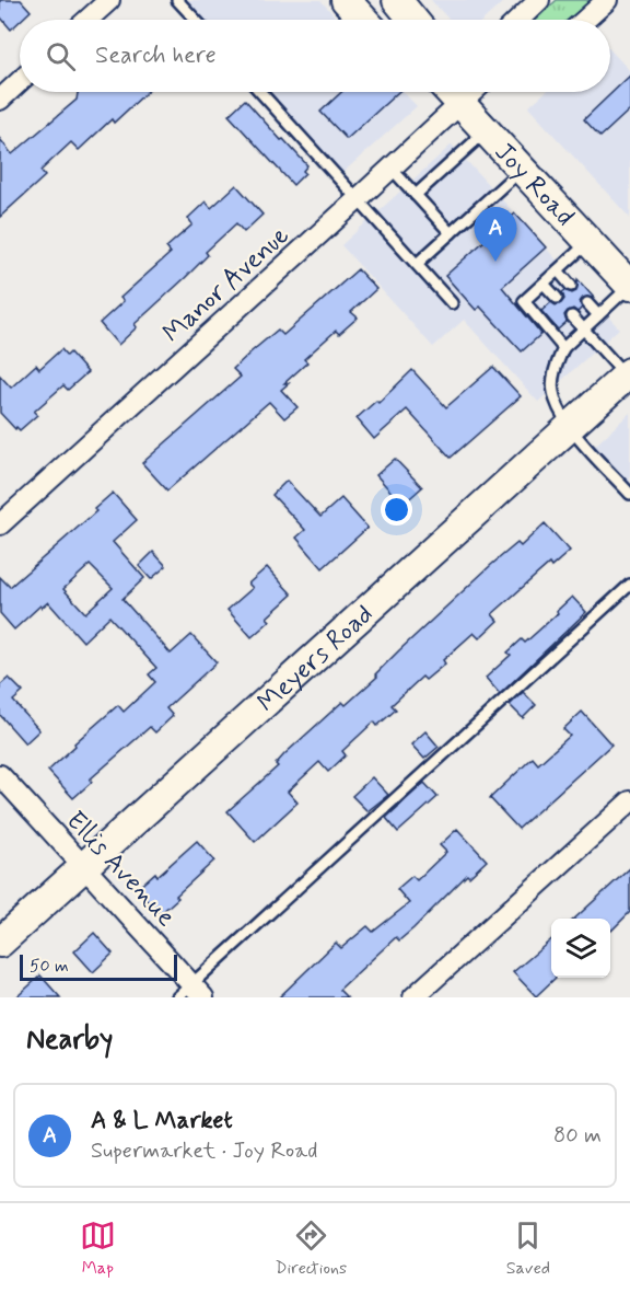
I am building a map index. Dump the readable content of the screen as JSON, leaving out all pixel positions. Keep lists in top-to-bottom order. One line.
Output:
{"streets":{"street":["Joy Road","Manor Avenue","Meyers Road","Ellis Avenue"]},"crossings":[["Joy Road","Manor Avenue"],["Meyers Road","Ellis Avenue"]],"scale_bar":"50 m","page":{"search":"Search here","pins":"A","scale":"50 m","heading":"Nearby","list":[{"mark":"A","name":"A & L Market","note":"Supermarket · Joy Road","value":"80 m"}],"nav":["Map","Directions","Saved"]}}
